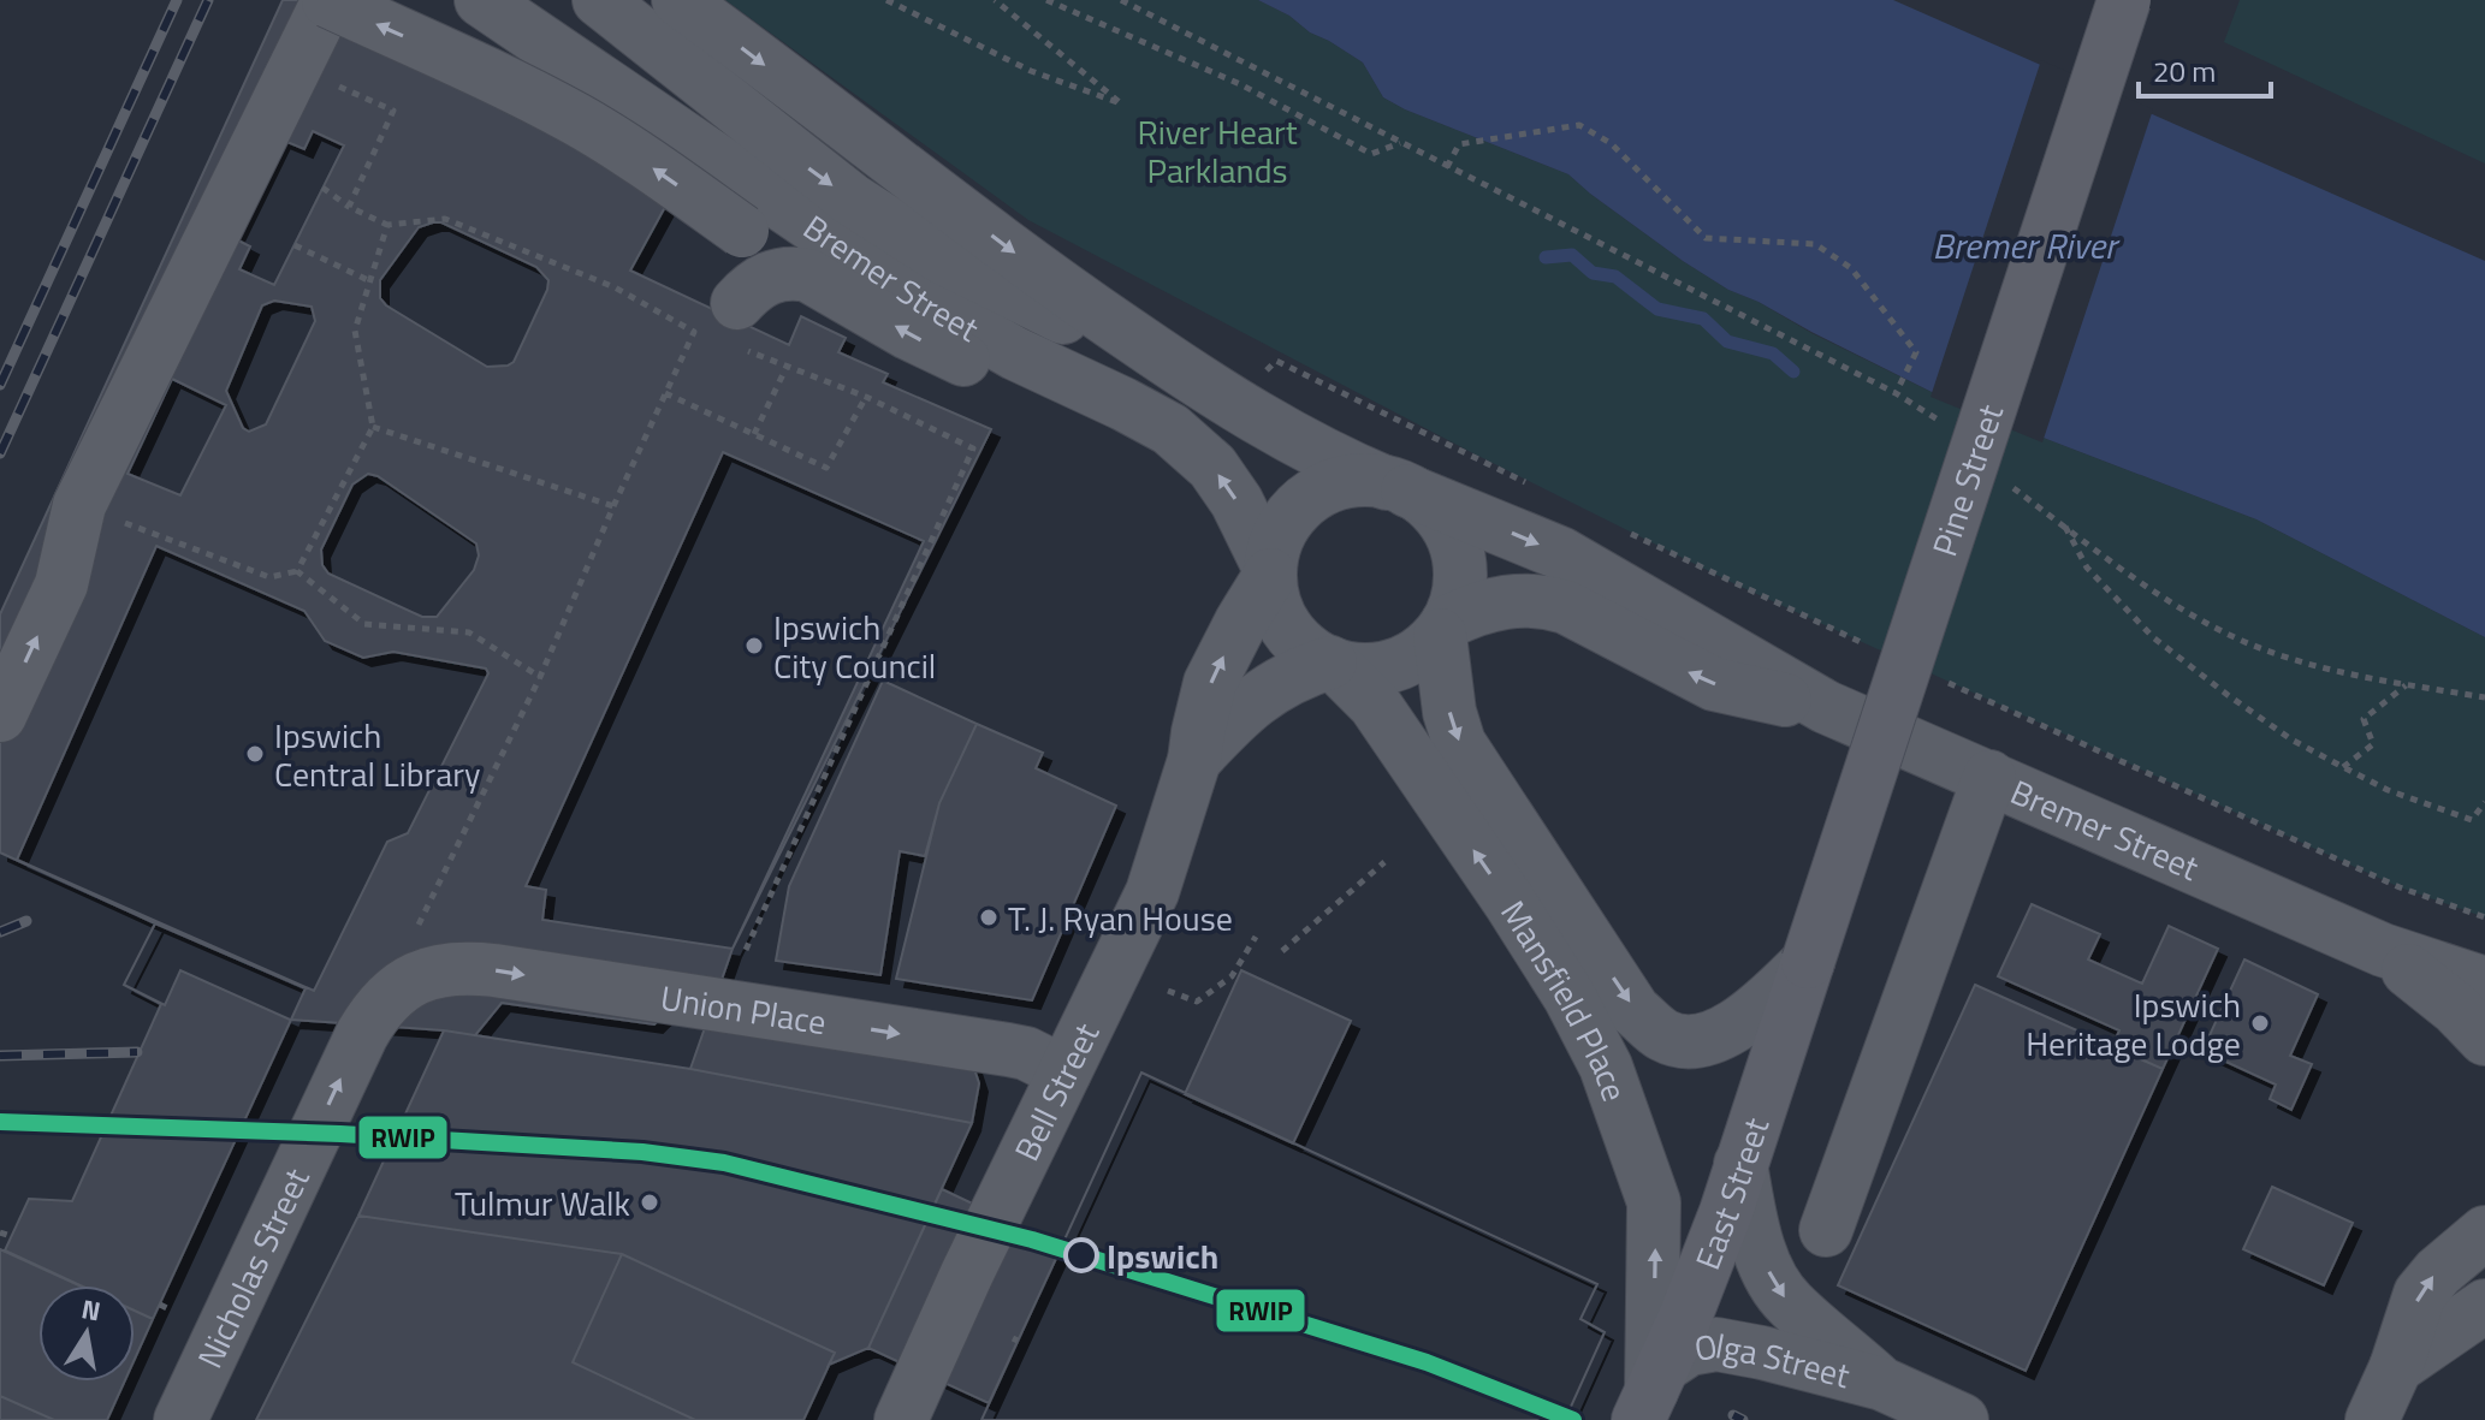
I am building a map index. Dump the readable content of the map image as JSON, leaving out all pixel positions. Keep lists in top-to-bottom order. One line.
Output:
{"streets":{"main road":["Pine Street","East Street"],"street":["Bremer Street","Mansfield Place","Union Place","Bell Street","Nicholas Street","Olga Street"]},"crossings":[["Bremer Street","Mansfield Place"],["Bremer Street","Bell Street"],["Pine Street","Mansfield Place"],["Pine Street","East Street"],["Mansfield Place","Bell Street"],["Mansfield Place","East Street"],["Mansfield Place","Olga Street"],["Union Place","Bell Street"],["Union Place","Nicholas Street"],["East Street","Olga Street"]],"one_way":["Union Place","Nicholas Street","Olga Street"],"water":["Bremer River"],"parks":["River Heart Parklands"],"places":["Ipswich City Council","Ipswich Central Library","T. J. Ryan House","Ipswich Heritage Lodge","Tulmur Walk","Ipswich"],"lines":["transit line RWIP"],"scale_bar":"20 m","north":"top"}
